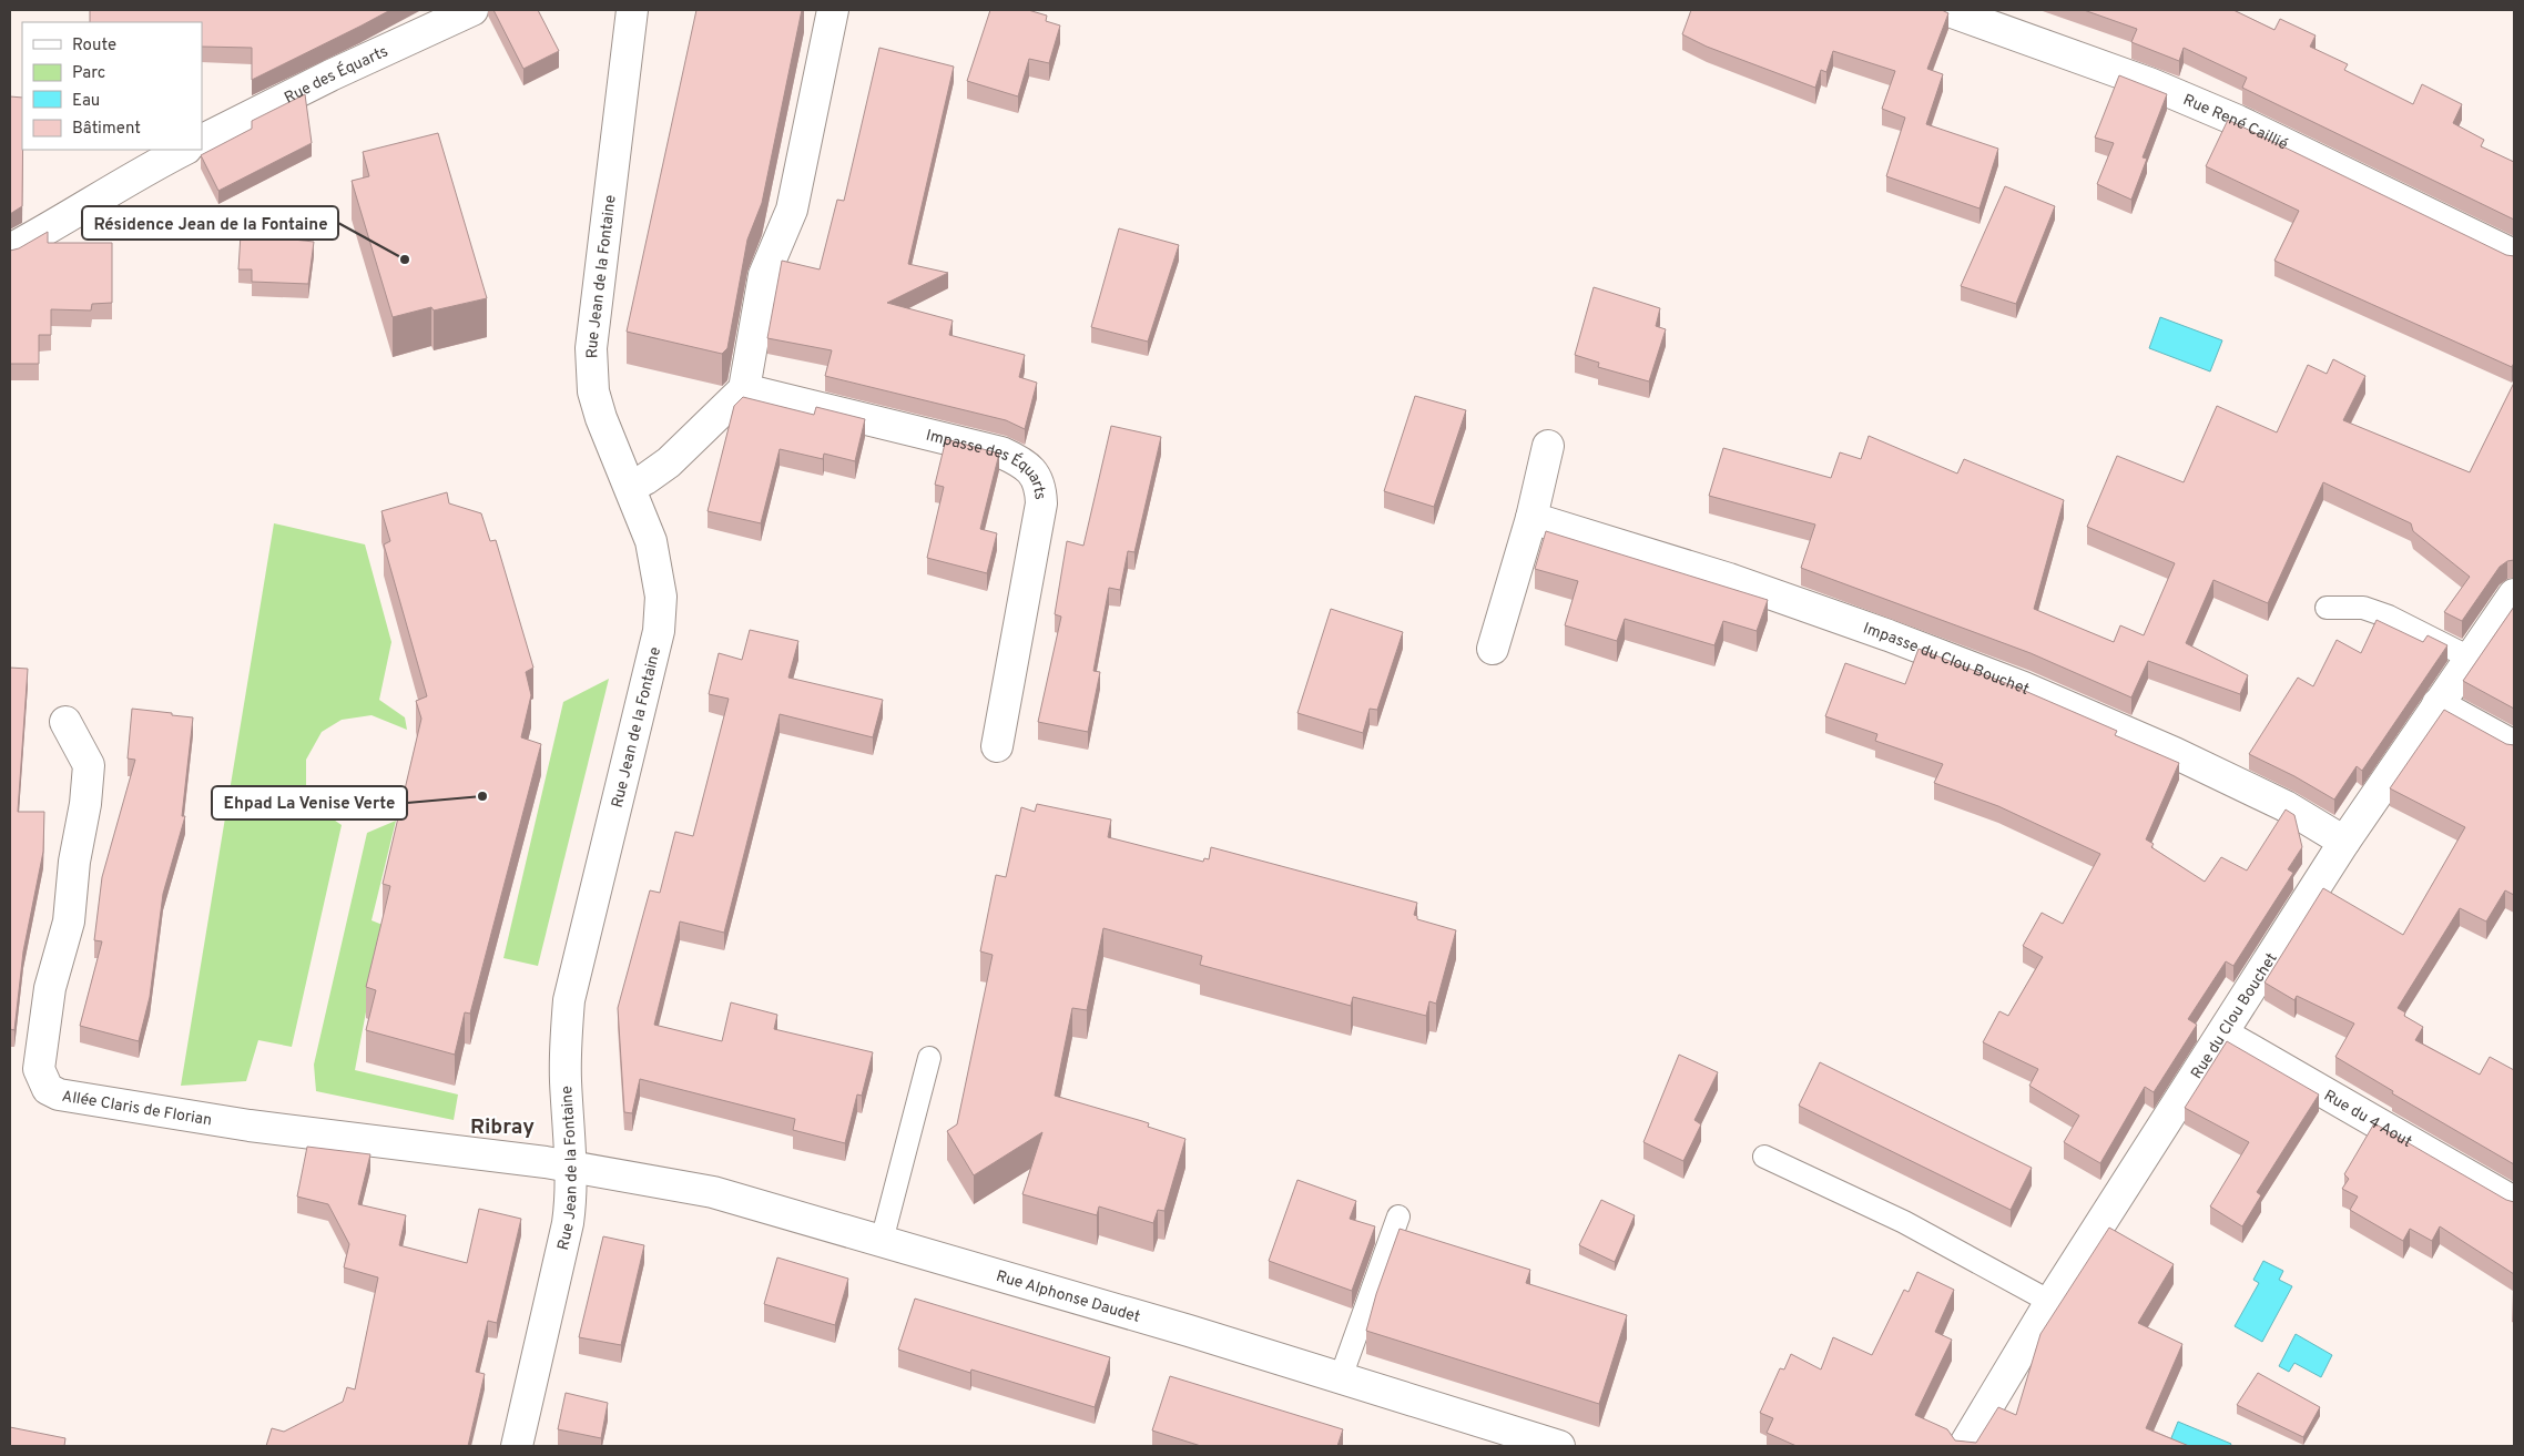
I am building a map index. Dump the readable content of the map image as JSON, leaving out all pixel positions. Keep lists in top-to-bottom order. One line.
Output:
{"streets":{"street":["Rue des Équarts","Rue René Caillié","Rue Jean de la Fontaine","Impasse des Équarts","Impasse du Clou Bouchet","Rue du Clou Bouchet","Allée Claris de Florian","Rue du 4 Aout","Rue Alphonse Daudet"]},"crossings":[["Rue Jean de la Fontaine","Allée Claris de Florian"],["Rue Jean de la Fontaine","Rue Alphonse Daudet"],["Impasse du Clou Bouchet","Rue du Clou Bouchet"],["Rue du Clou Bouchet","Rue du 4 Aout"],["Allée Claris de Florian","Rue Alphonse Daudet"]],"districts":["Ribray"],"places":["Résidence Jean de la Fontaine","Ehpad La Venise Verte"],"legend":["Route","Parc","Eau","Bâtiment"]}
